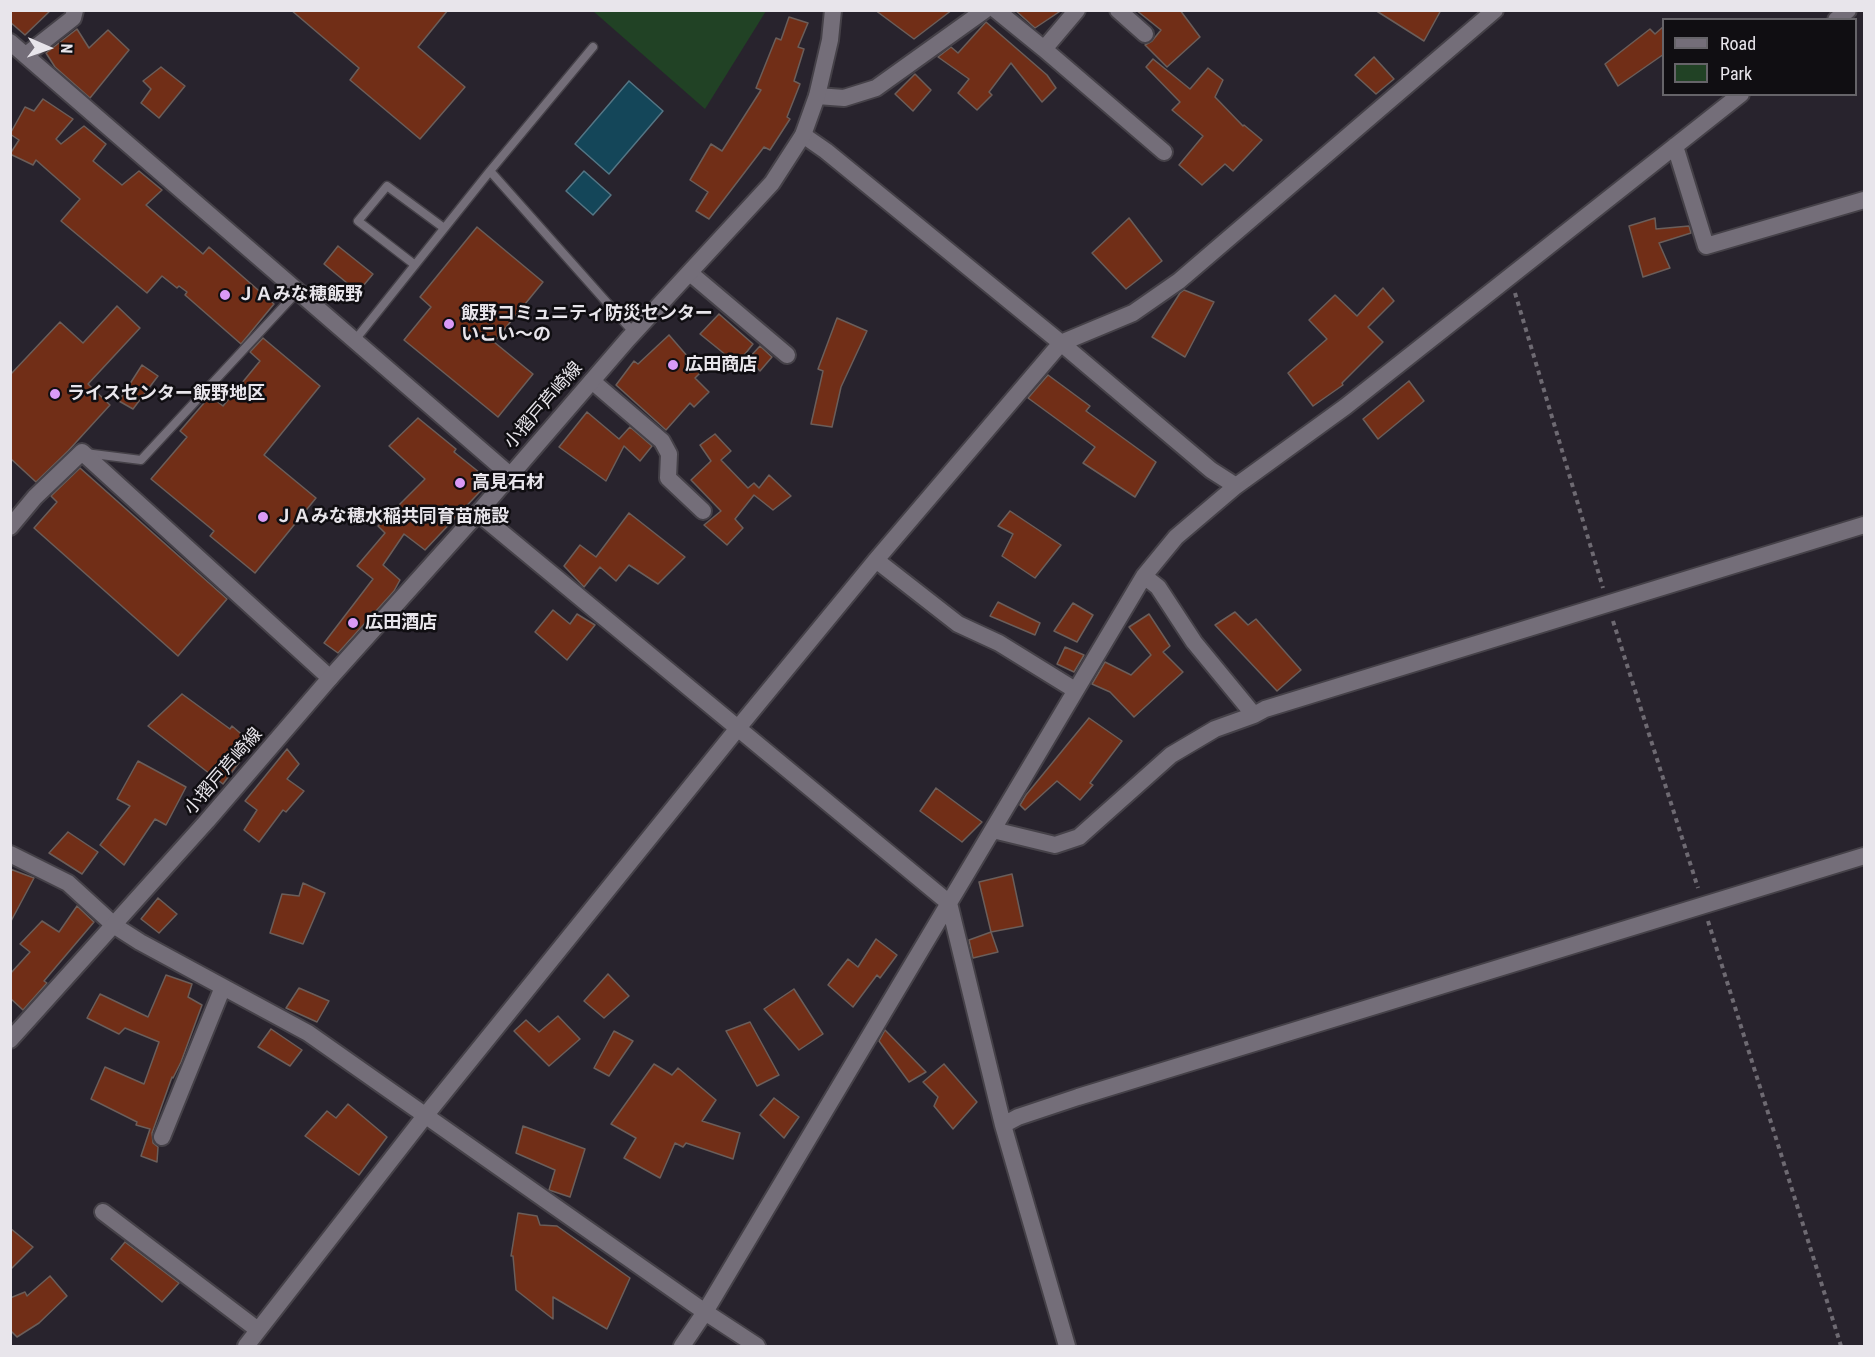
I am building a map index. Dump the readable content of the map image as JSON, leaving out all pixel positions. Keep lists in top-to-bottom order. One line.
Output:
{"streets":{"street":["小摺戸芦崎線"]},"places":["ＪＡみな穂飯野","飯野コミュニティ防災センター いこい～の","広田商店","ライスセンター飯野地区","高見石材","ＪＡみな穂水稲共同育苗施設","広田酒店"],"legend":["Road","Park"],"north":"right"}
